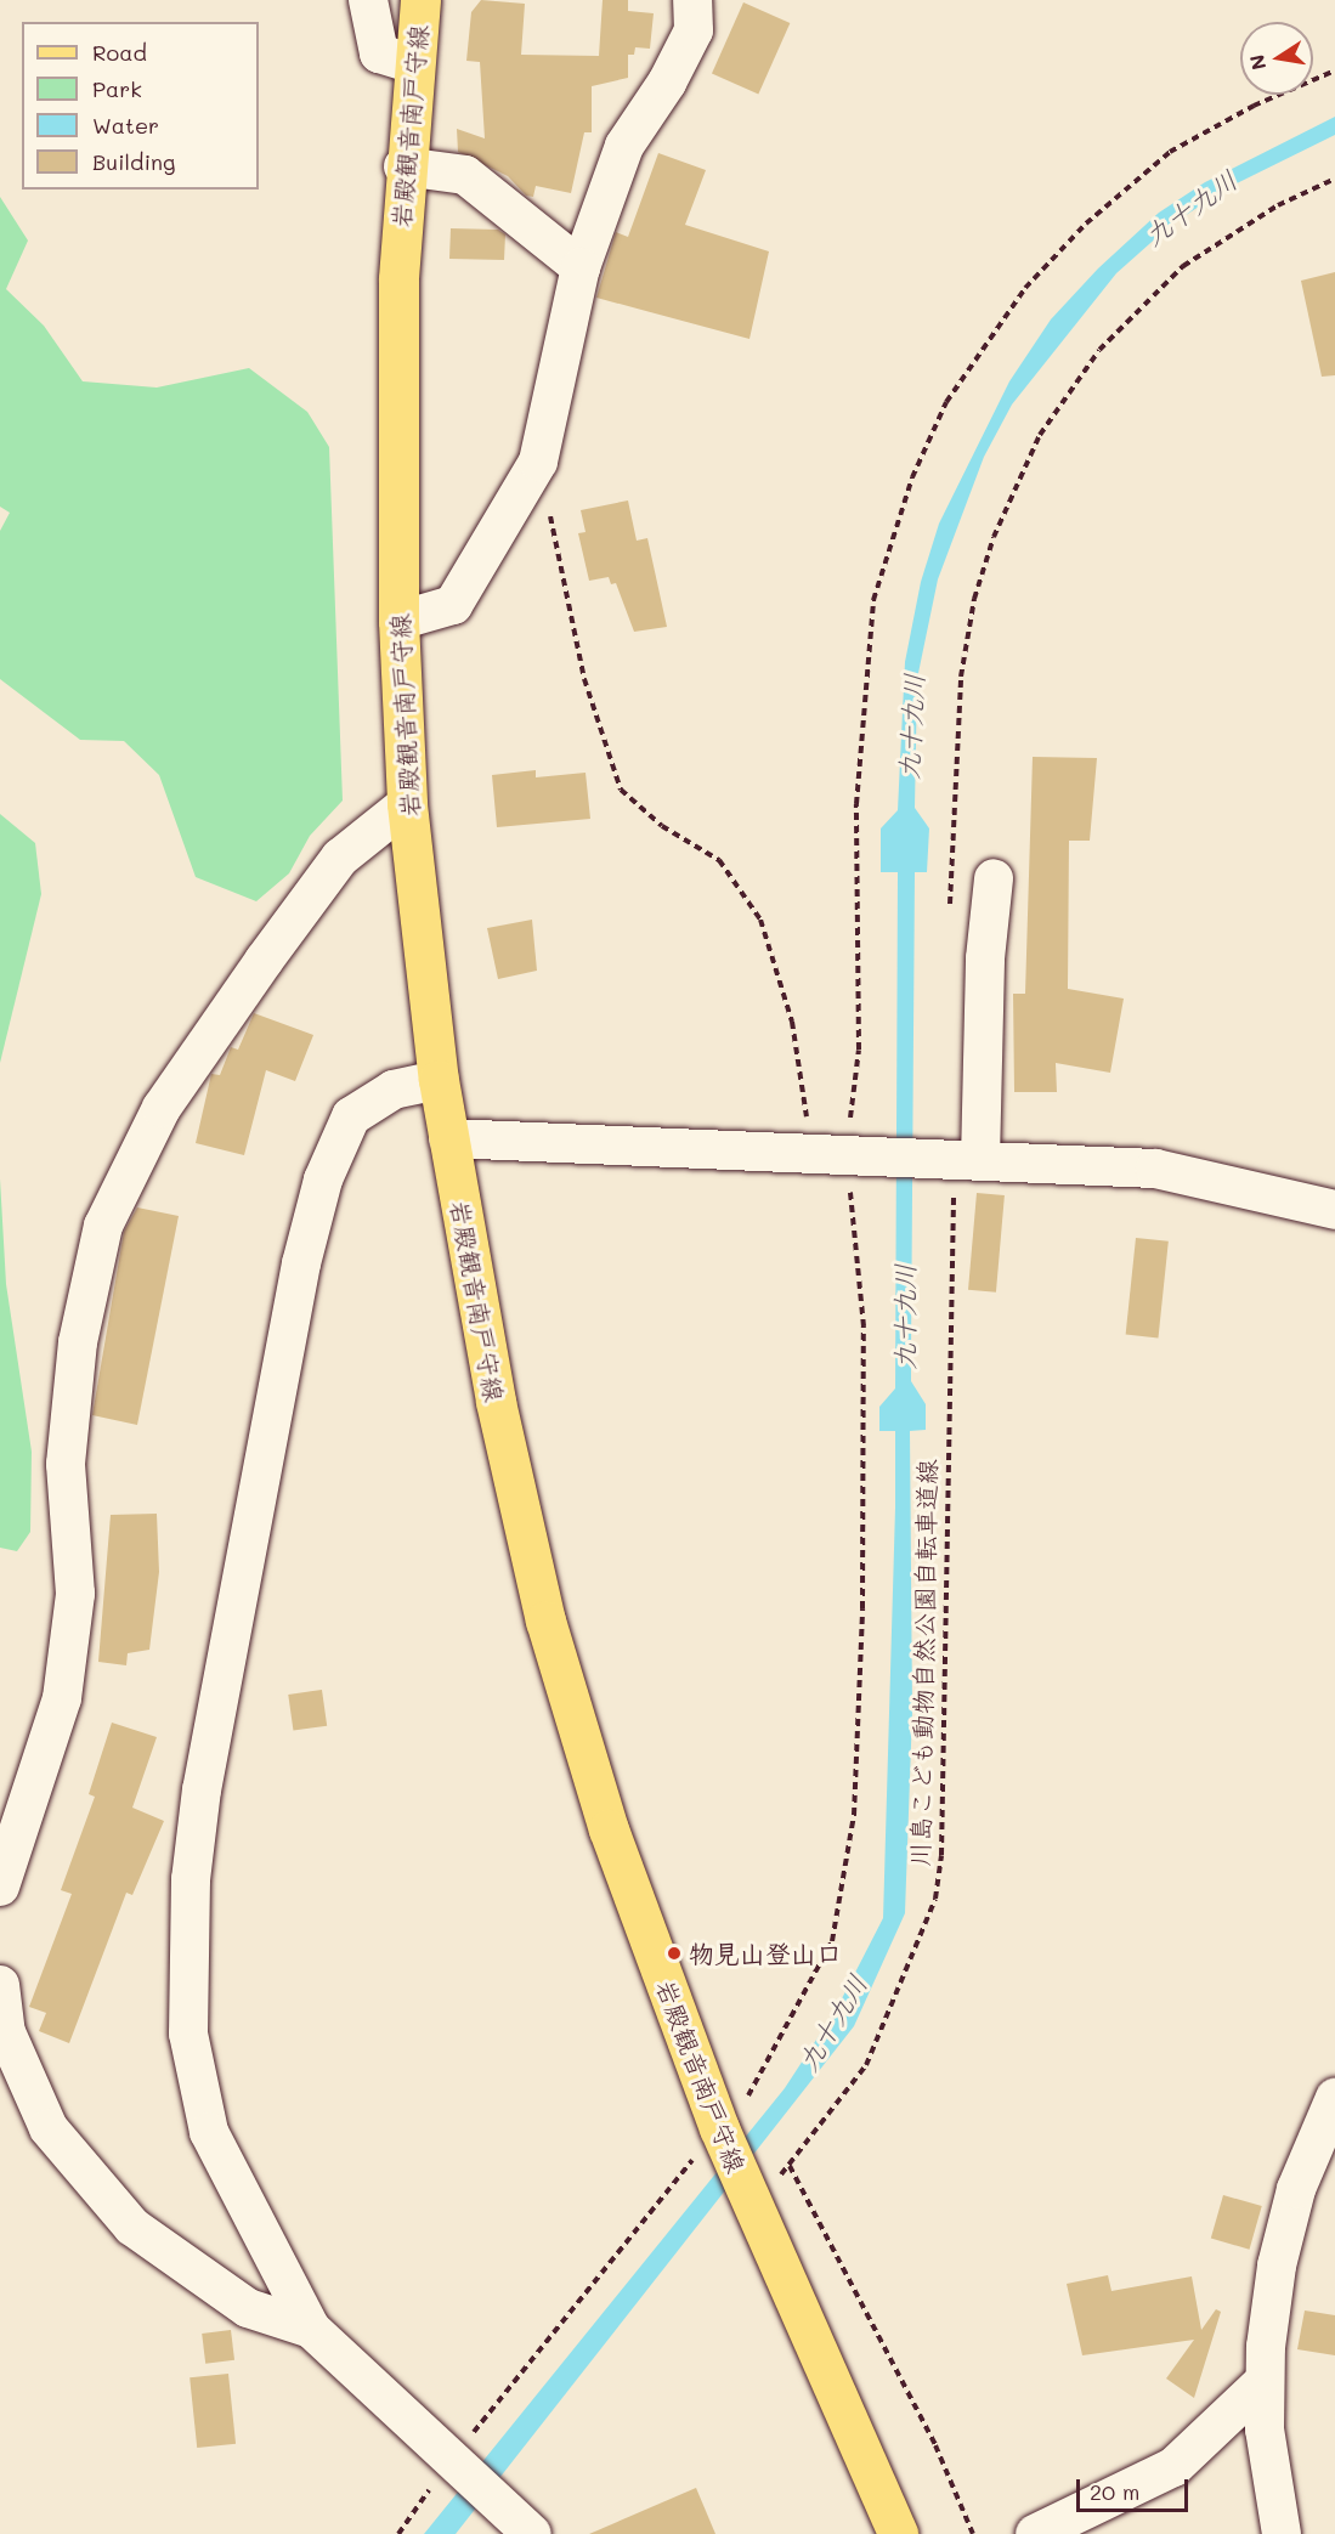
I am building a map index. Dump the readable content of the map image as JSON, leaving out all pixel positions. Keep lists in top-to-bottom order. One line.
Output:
{"streets":{"main road":["岩殿観音南戸守線"],"path":["川島こども動物自然公園自転車道線"]},"water":["九十九川"],"places":["物見山登山口"],"legend":["Road","Park","Water","Building"],"scale_bar":"20 m","north":"left"}
